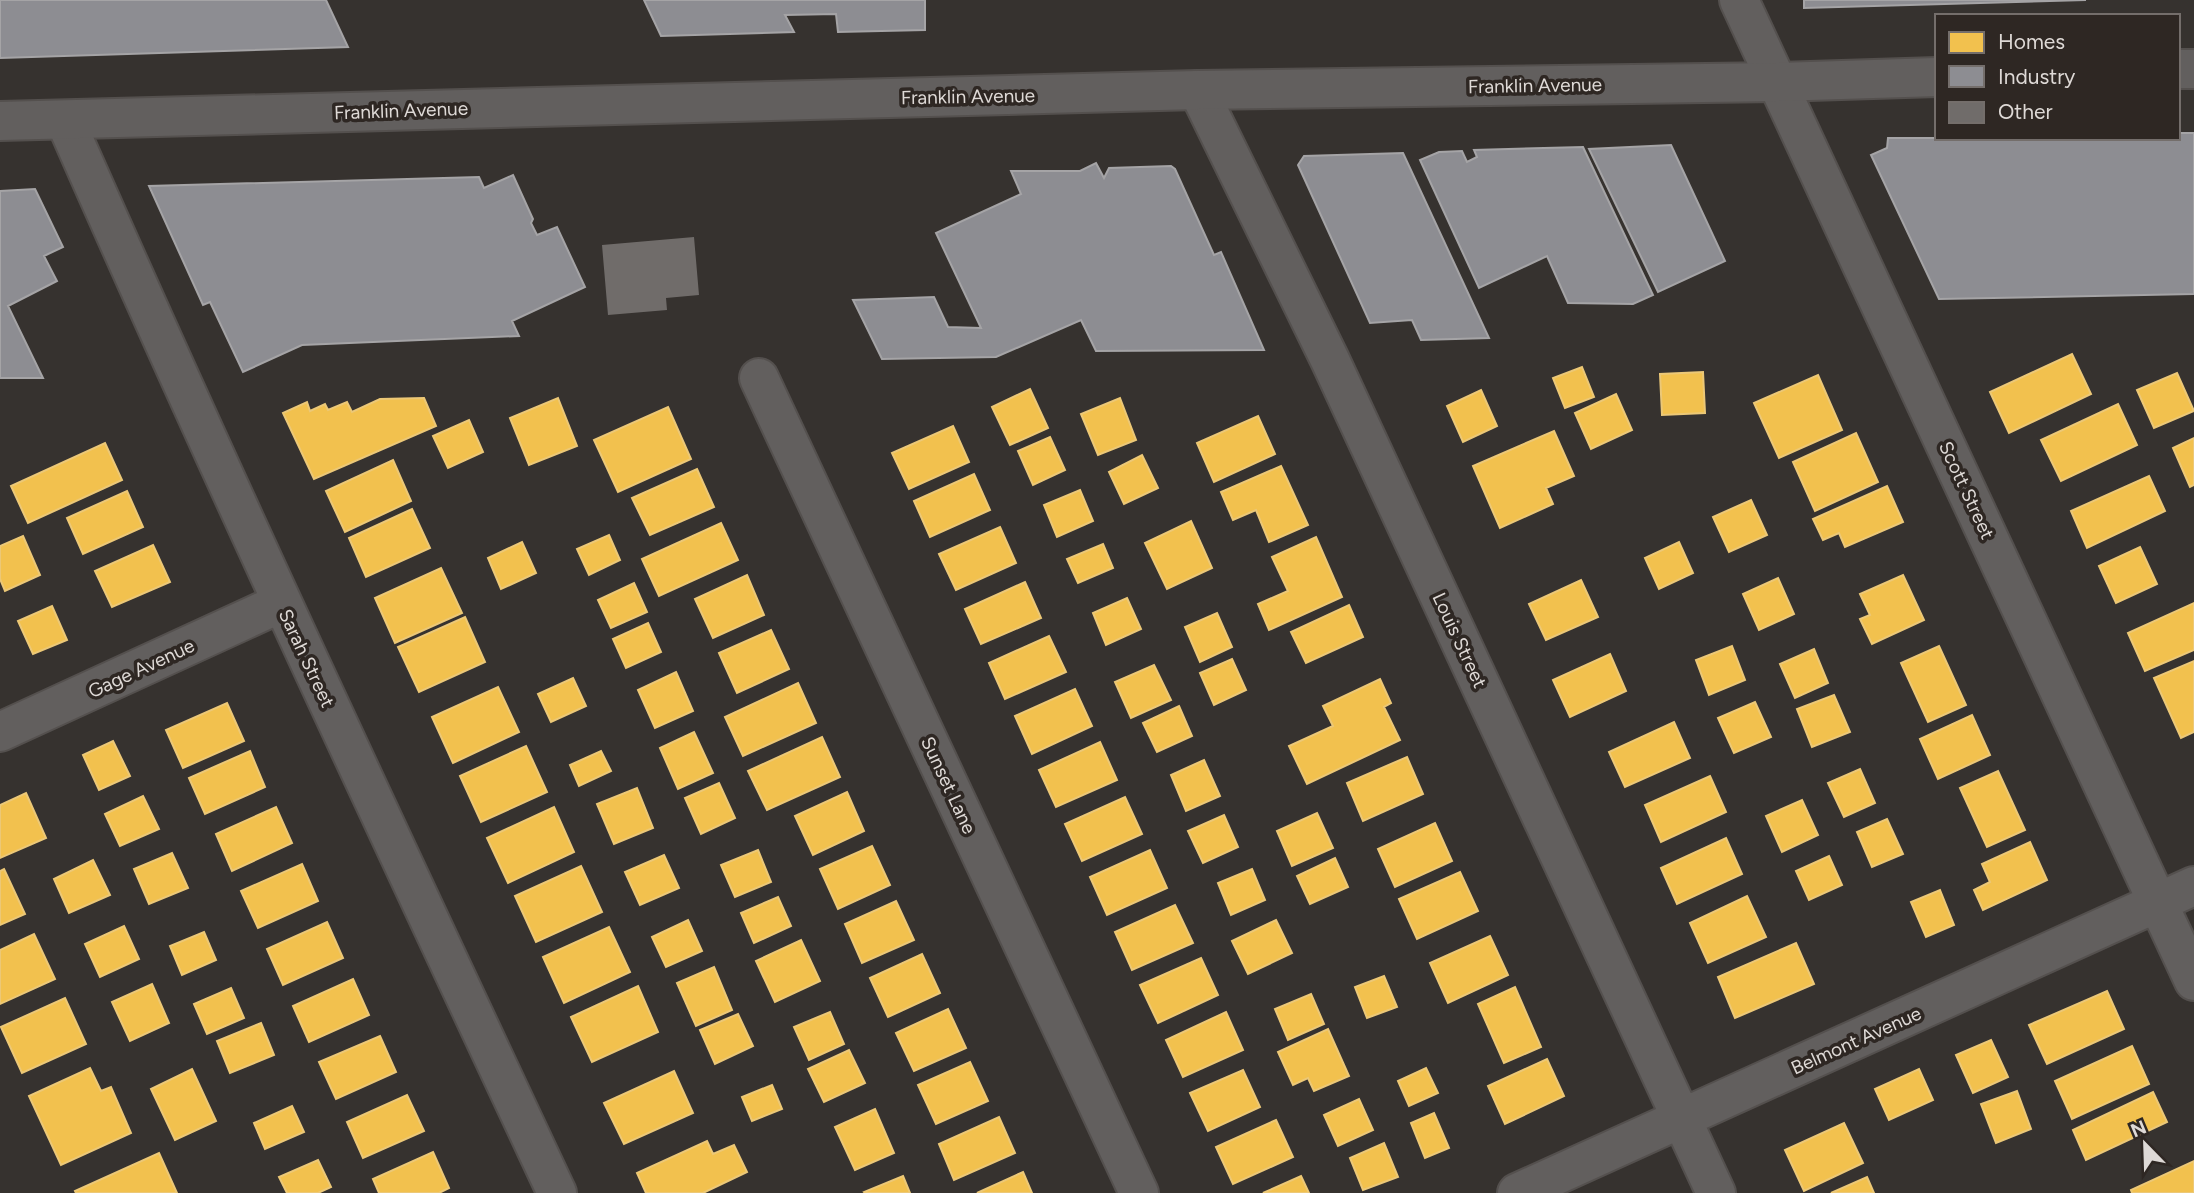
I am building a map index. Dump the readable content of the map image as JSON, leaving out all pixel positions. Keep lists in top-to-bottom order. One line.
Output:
{"streets":{"street":["Franklin Avenue","Scott Street","Louis Street","Sarah Street","Gage Avenue","Sunset Lane","Belmont Avenue"]},"crossings":[["Franklin Avenue","Scott Street"],["Franklin Avenue","Louis Street"],["Franklin Avenue","Sarah Street"],["Scott Street","Belmont Avenue"],["Louis Street","Belmont Avenue"],["Sarah Street","Gage Avenue"]],"legend":["Homes","Industry","Other"],"north":"top left"}
